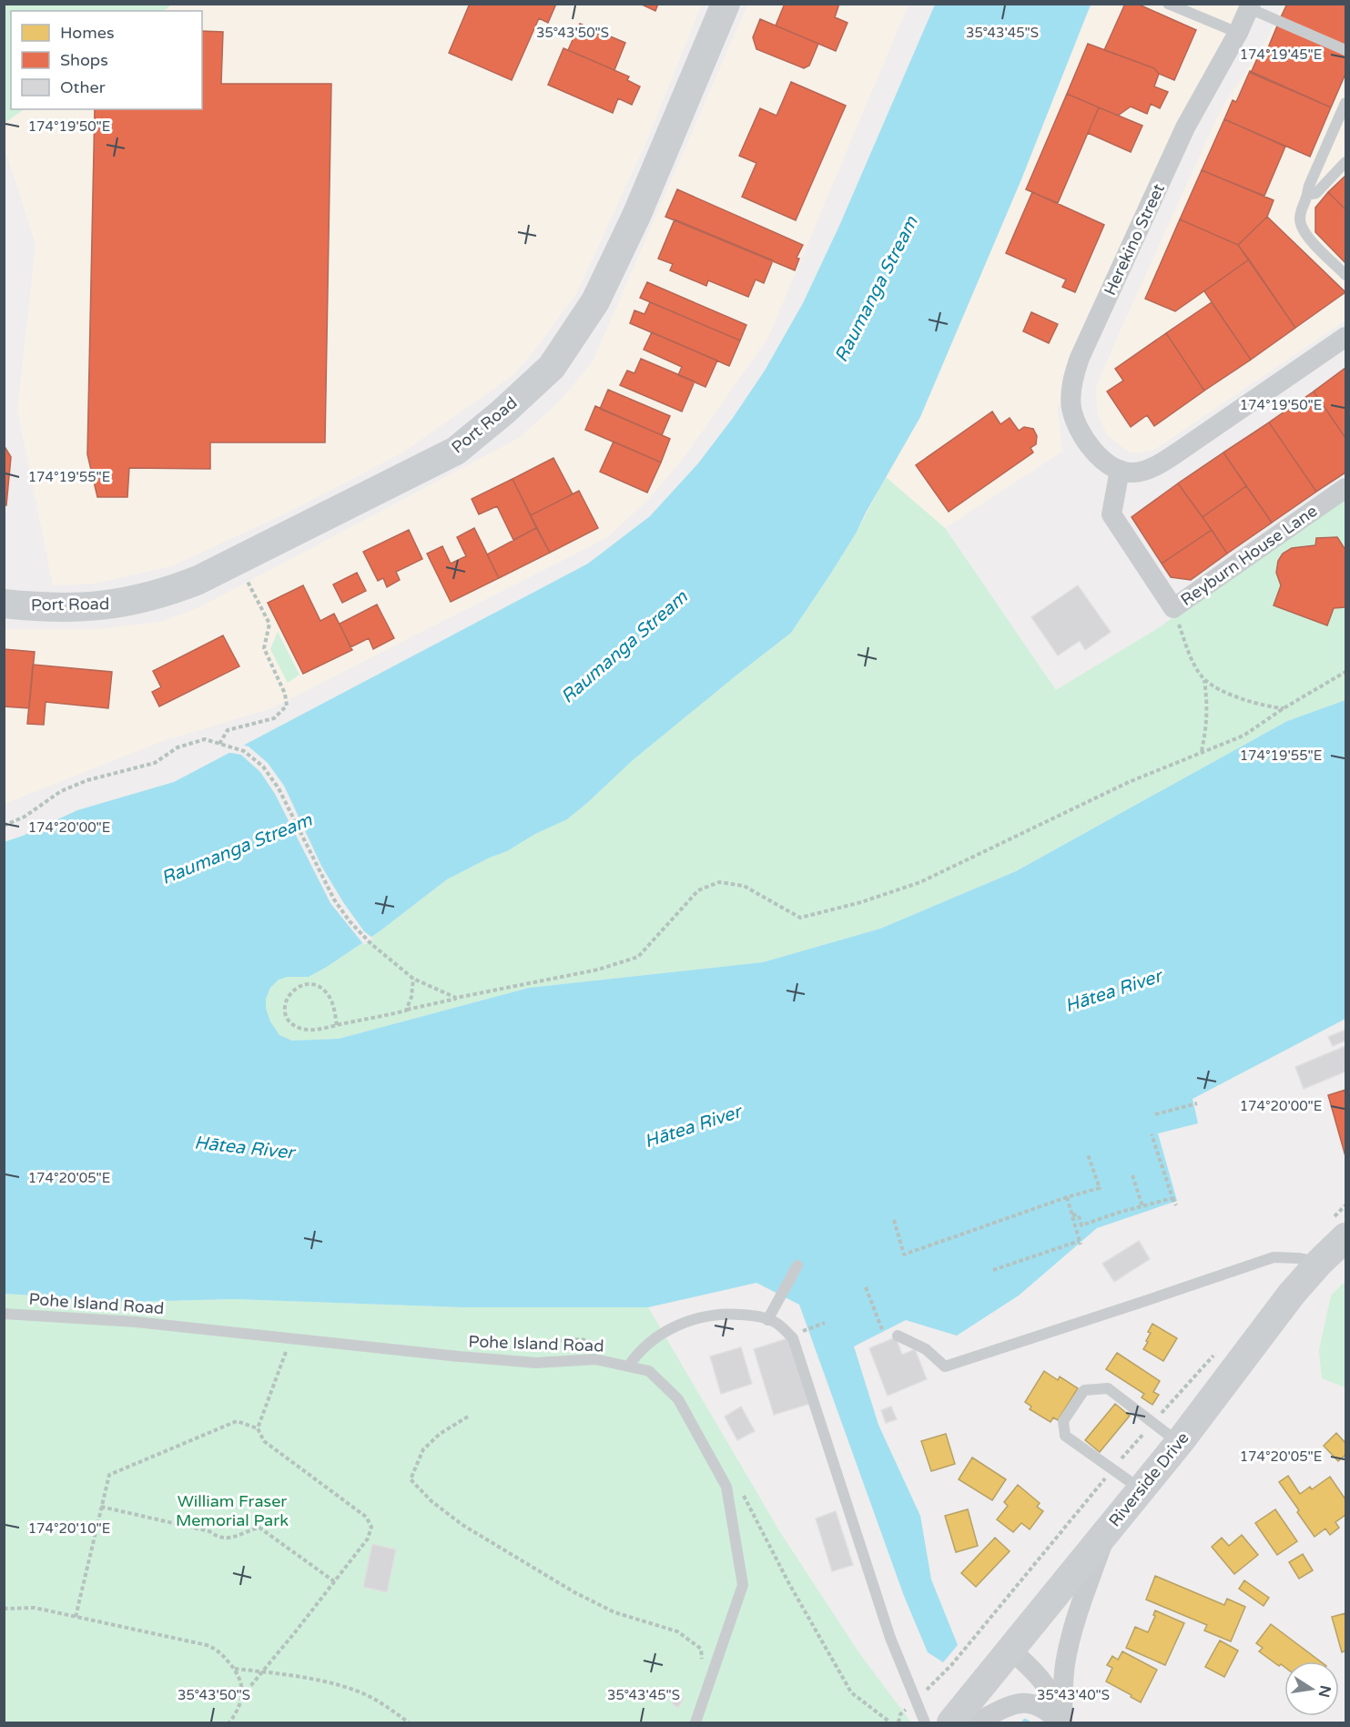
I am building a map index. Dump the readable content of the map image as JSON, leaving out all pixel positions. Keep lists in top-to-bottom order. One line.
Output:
{"streets":{"main road":["Port Road","Riverside Drive"],"street":["Herekino Street","Reyburn House Lane"],"lane":["Pohe Island Road"]},"crossings":[["Herekino Street","Reyburn House Lane"]],"water":["Raumanga Stream","Hātea River"],"parks":["William Fraser Memorial Park"],"legend":["Homes","Shops","Other"],"north":"right","coordinates":["35°43'50\"S","35°43'45\"S","174°19'45\"E","174°19'50\"E","174°19'55\"E","174°20'00\"E","174°20'05\"E","174°20'10\"E","35°43'40\"S"]}
